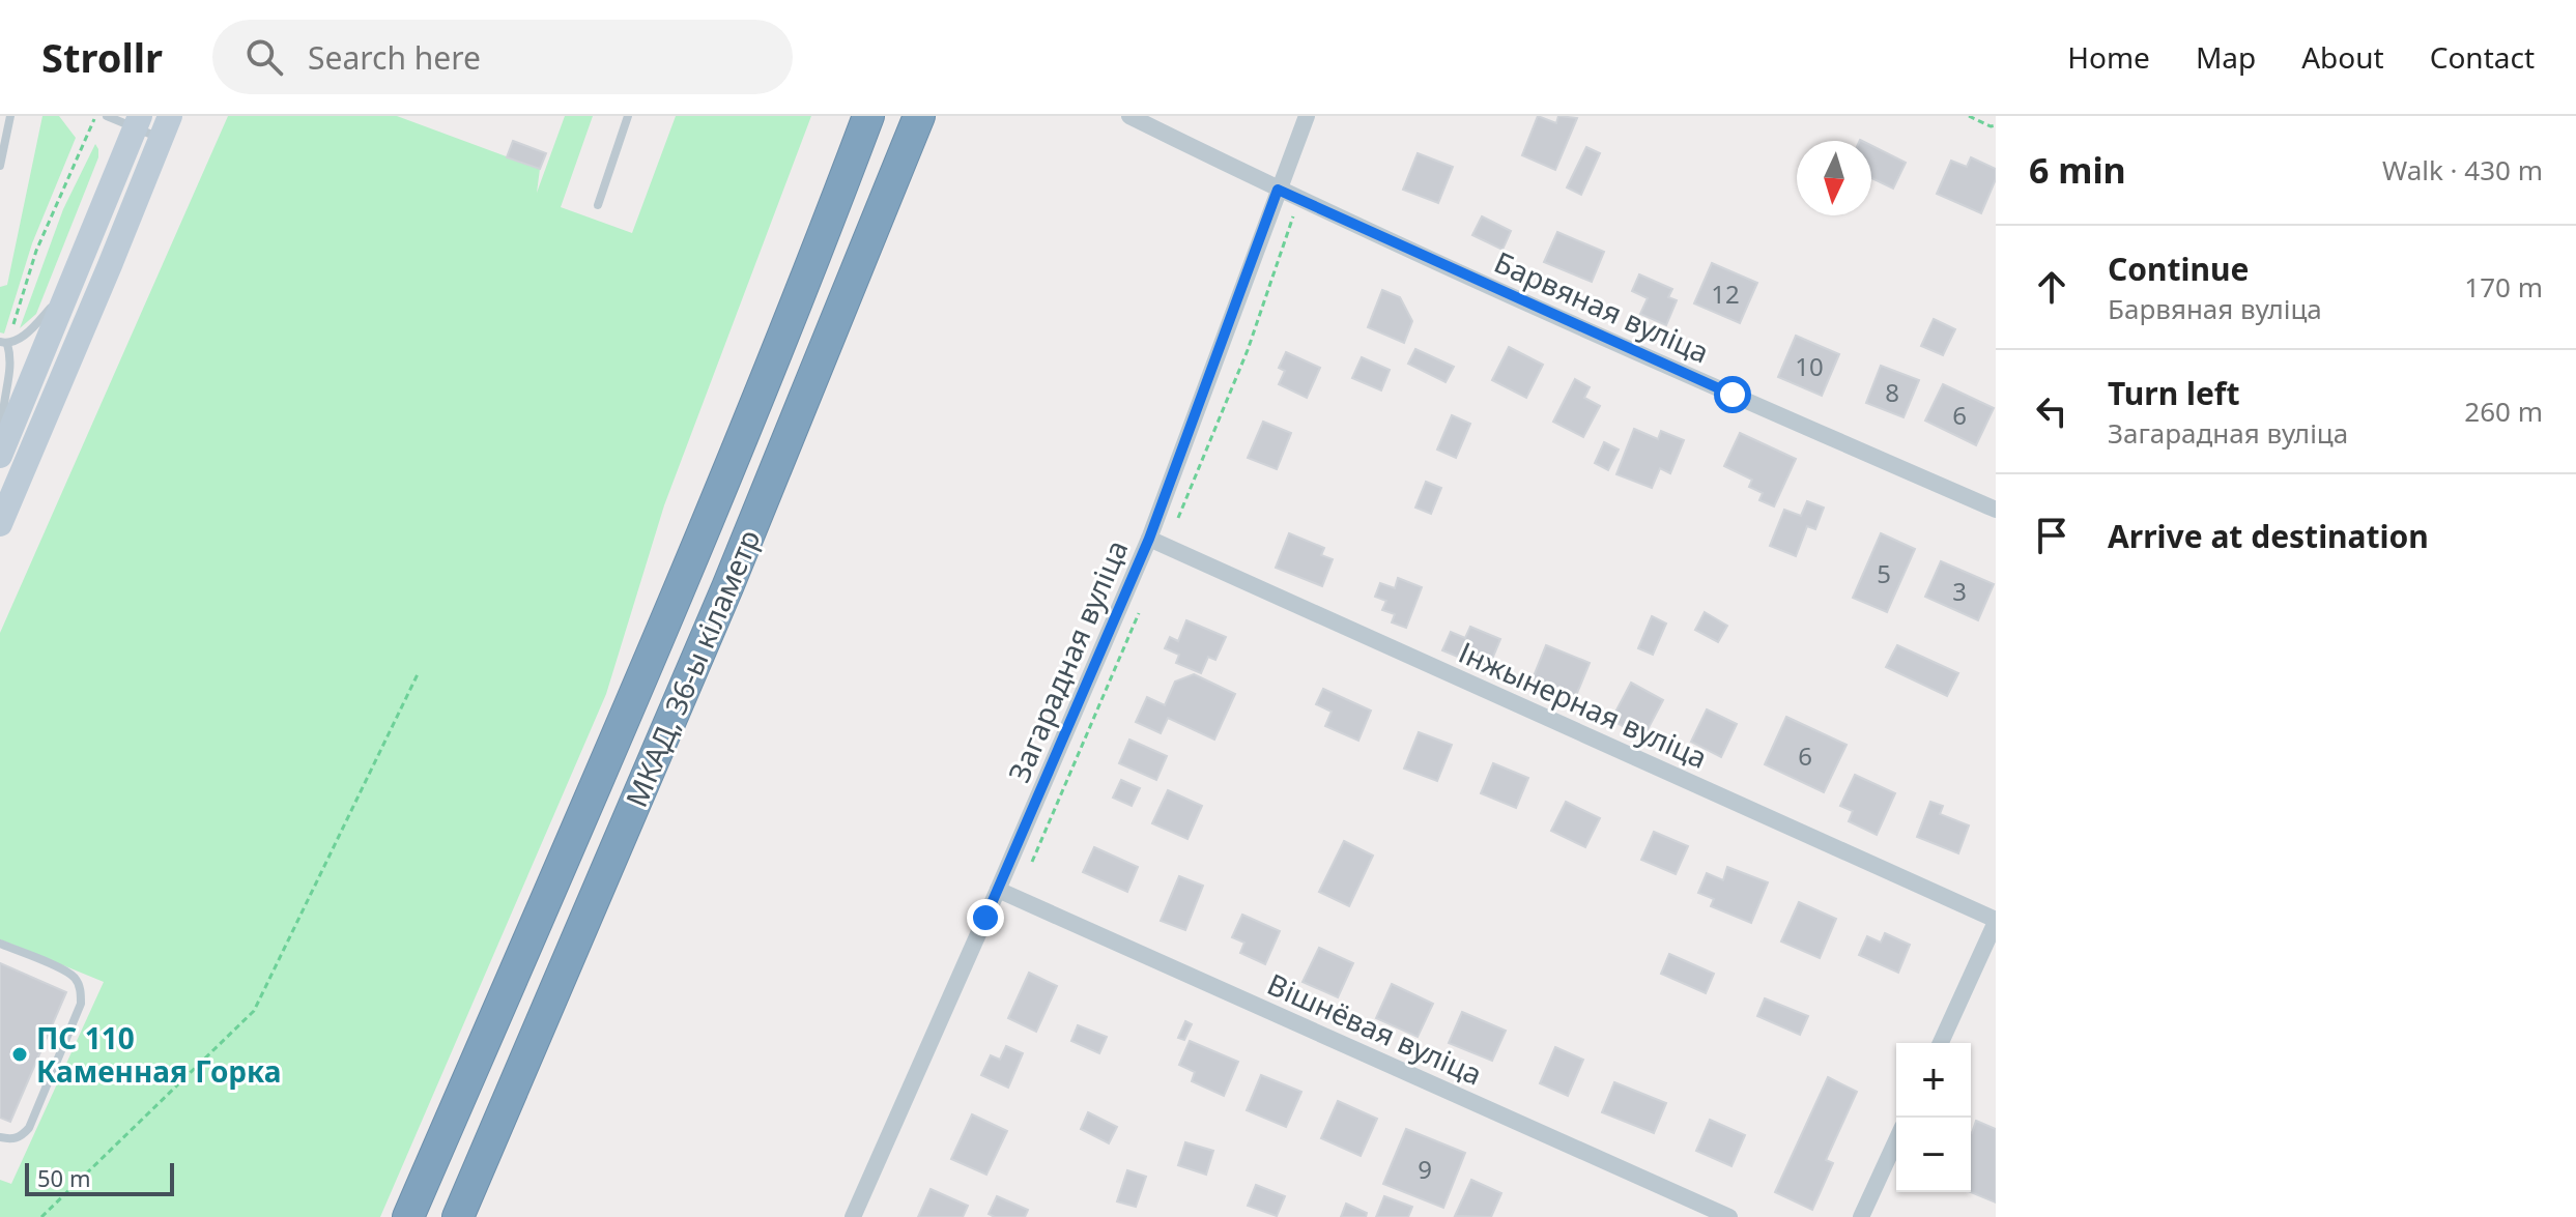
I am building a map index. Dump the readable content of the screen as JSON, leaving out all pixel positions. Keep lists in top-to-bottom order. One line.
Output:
{"streets":{"highway":["МКАД, 36-ы кіламетр"],"street":["Барвяная вуліца","Загарадная вуліца","Інжынерная вуліца","Вішнёвая вуліца"]},"crossings":[["Барвяная вуліца","Загарадная вуліца"],["Загарадная вуліца","Інжынерная вуліца"],["Загарадная вуліца","Вішнёвая вуліца"]],"places":["ПС 110 Каменная Горка"],"house_numbers":["12","10","8","6","5","3","6","9"],"scale_bar":"50 m","north":"bottom","page":{"header":"Strollr","search":"Search here","nav":["Home","Map","About","Contact"],"heading":["6 min","Walk · 430 m"],"list":[["Continue","Барвяная вуліца","170 m"],["Turn left","Загарадная вуліца","260 m"],"Arrive at destination"],"map_buttons":["+","−"],"scale":"50 m"}}
